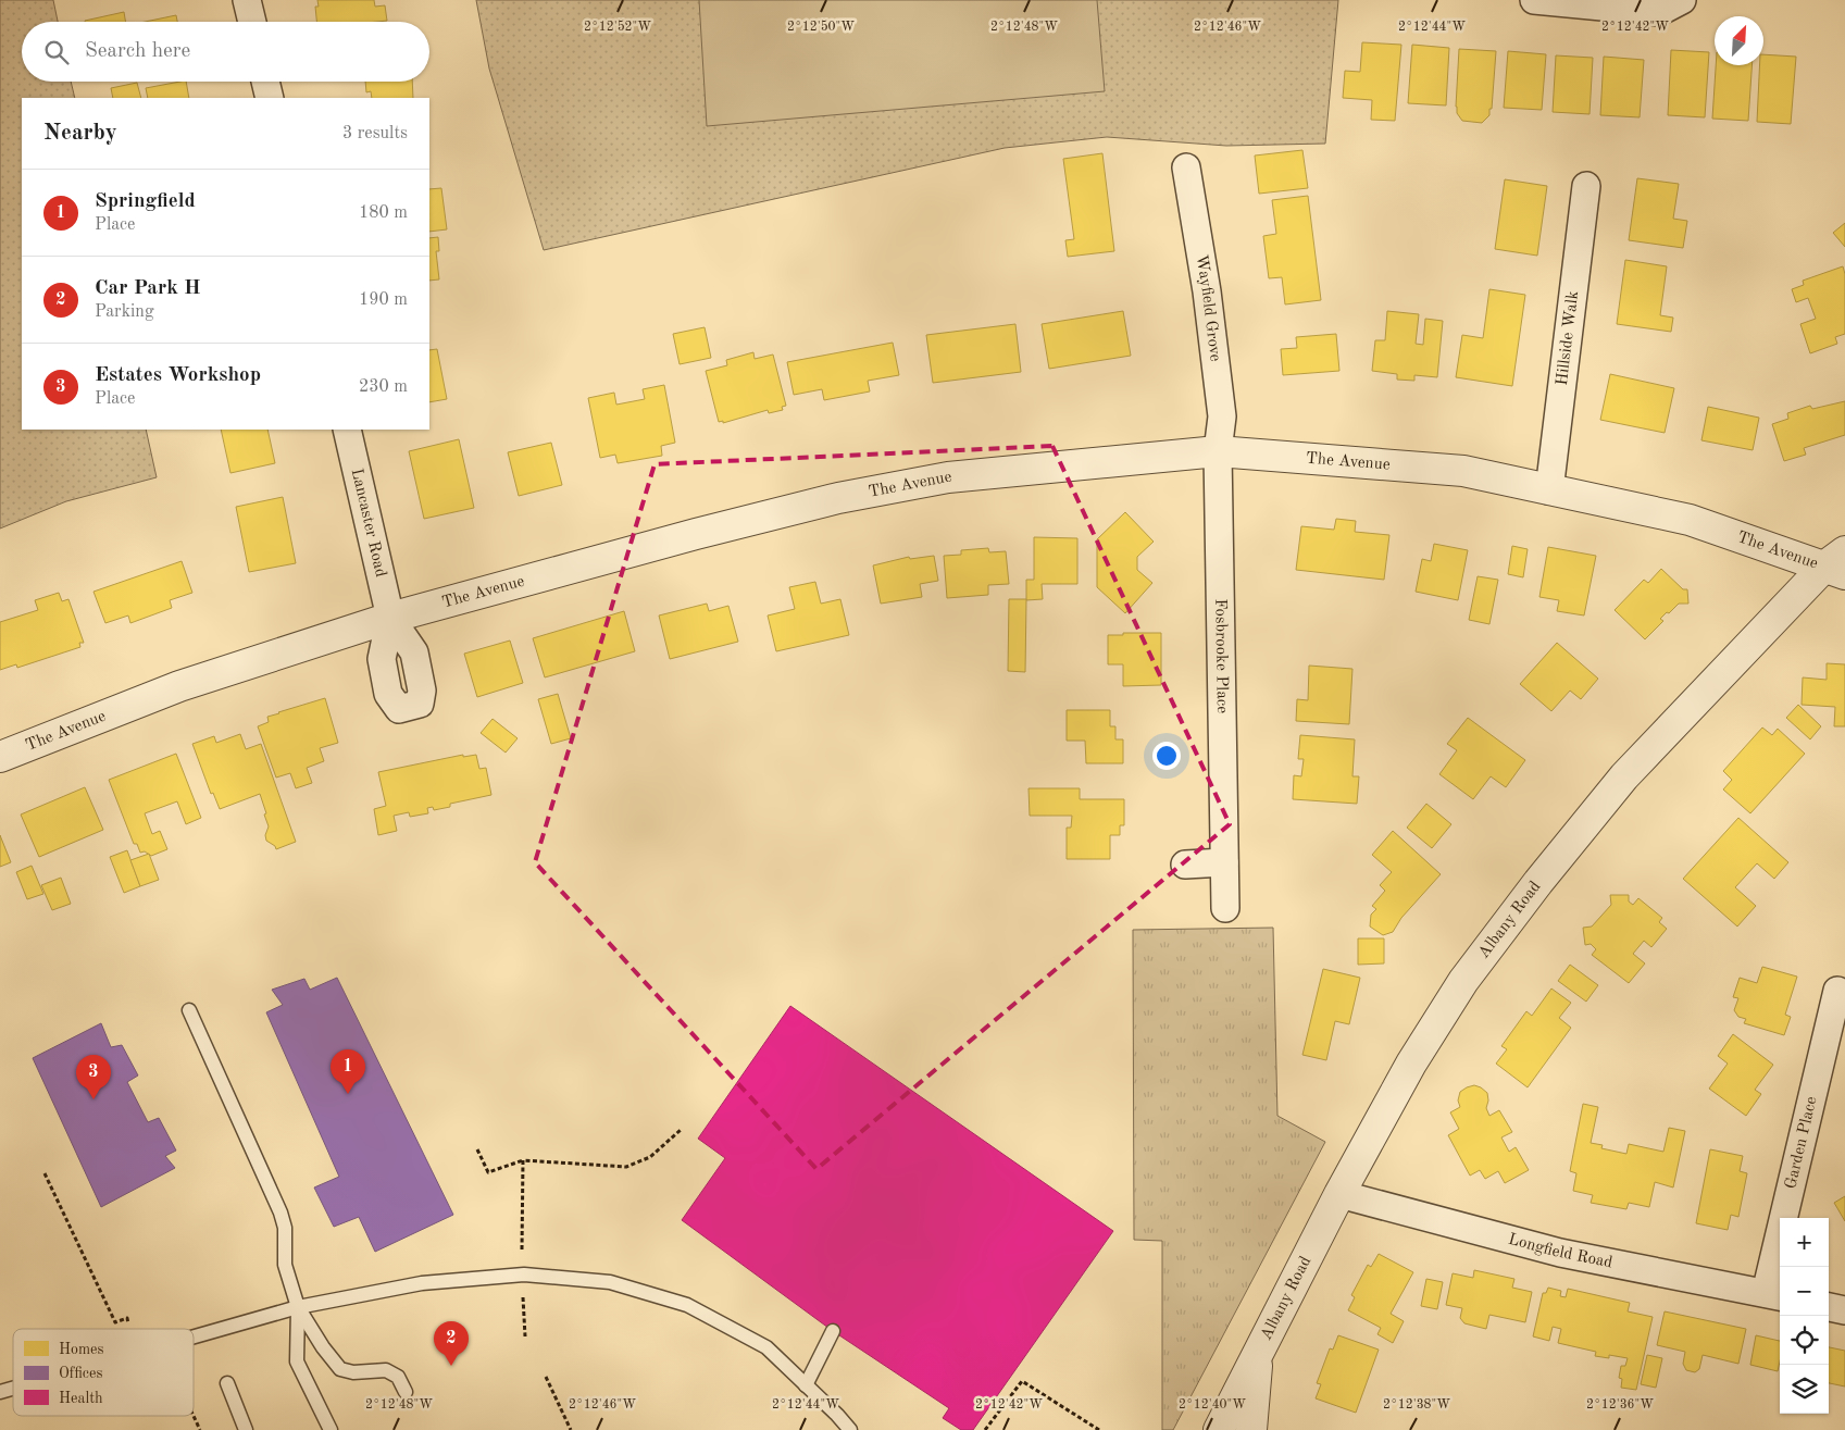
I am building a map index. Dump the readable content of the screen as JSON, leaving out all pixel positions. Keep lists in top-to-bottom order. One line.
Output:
{"streets":{"street":["Wayfield Grove","Hillside Walk","The Avenue","Lancaster Road","Fosbrooke Place","Albany Road","Garden Place","Longfield Road"]},"crossings":[["Wayfield Grove","The Avenue"],["Wayfield Grove","Fosbrooke Place"],["Hillside Walk","The Avenue"],["The Avenue","Lancaster Road"],["The Avenue","Fosbrooke Place"],["The Avenue","Albany Road"],["Albany Road","Longfield Road"],["Garden Place","Longfield Road"]],"legend":["Homes","Offices","Health"],"north":"top right","page":{"search":"Search here","heading":["Nearby","3 results"],"list":[{"mark":"1","name":"Springfield","note":"Place","value":"180 m"},{"mark":"2","name":"Car Park H","note":"Parking","value":"190 m"},{"mark":"3","name":"Estates Workshop","note":"Place","value":"230 m"}],"pins":["1","3","2"],"map_buttons":["+","−"]},"coordinates":["2°12'44\"W","2°12'52\"W","2°12'50\"W","2°12'48\"W","2°12'46\"W","2°12'42\"W","2°12'40\"W","2°12'38\"W","2°12'36\"W"]}
